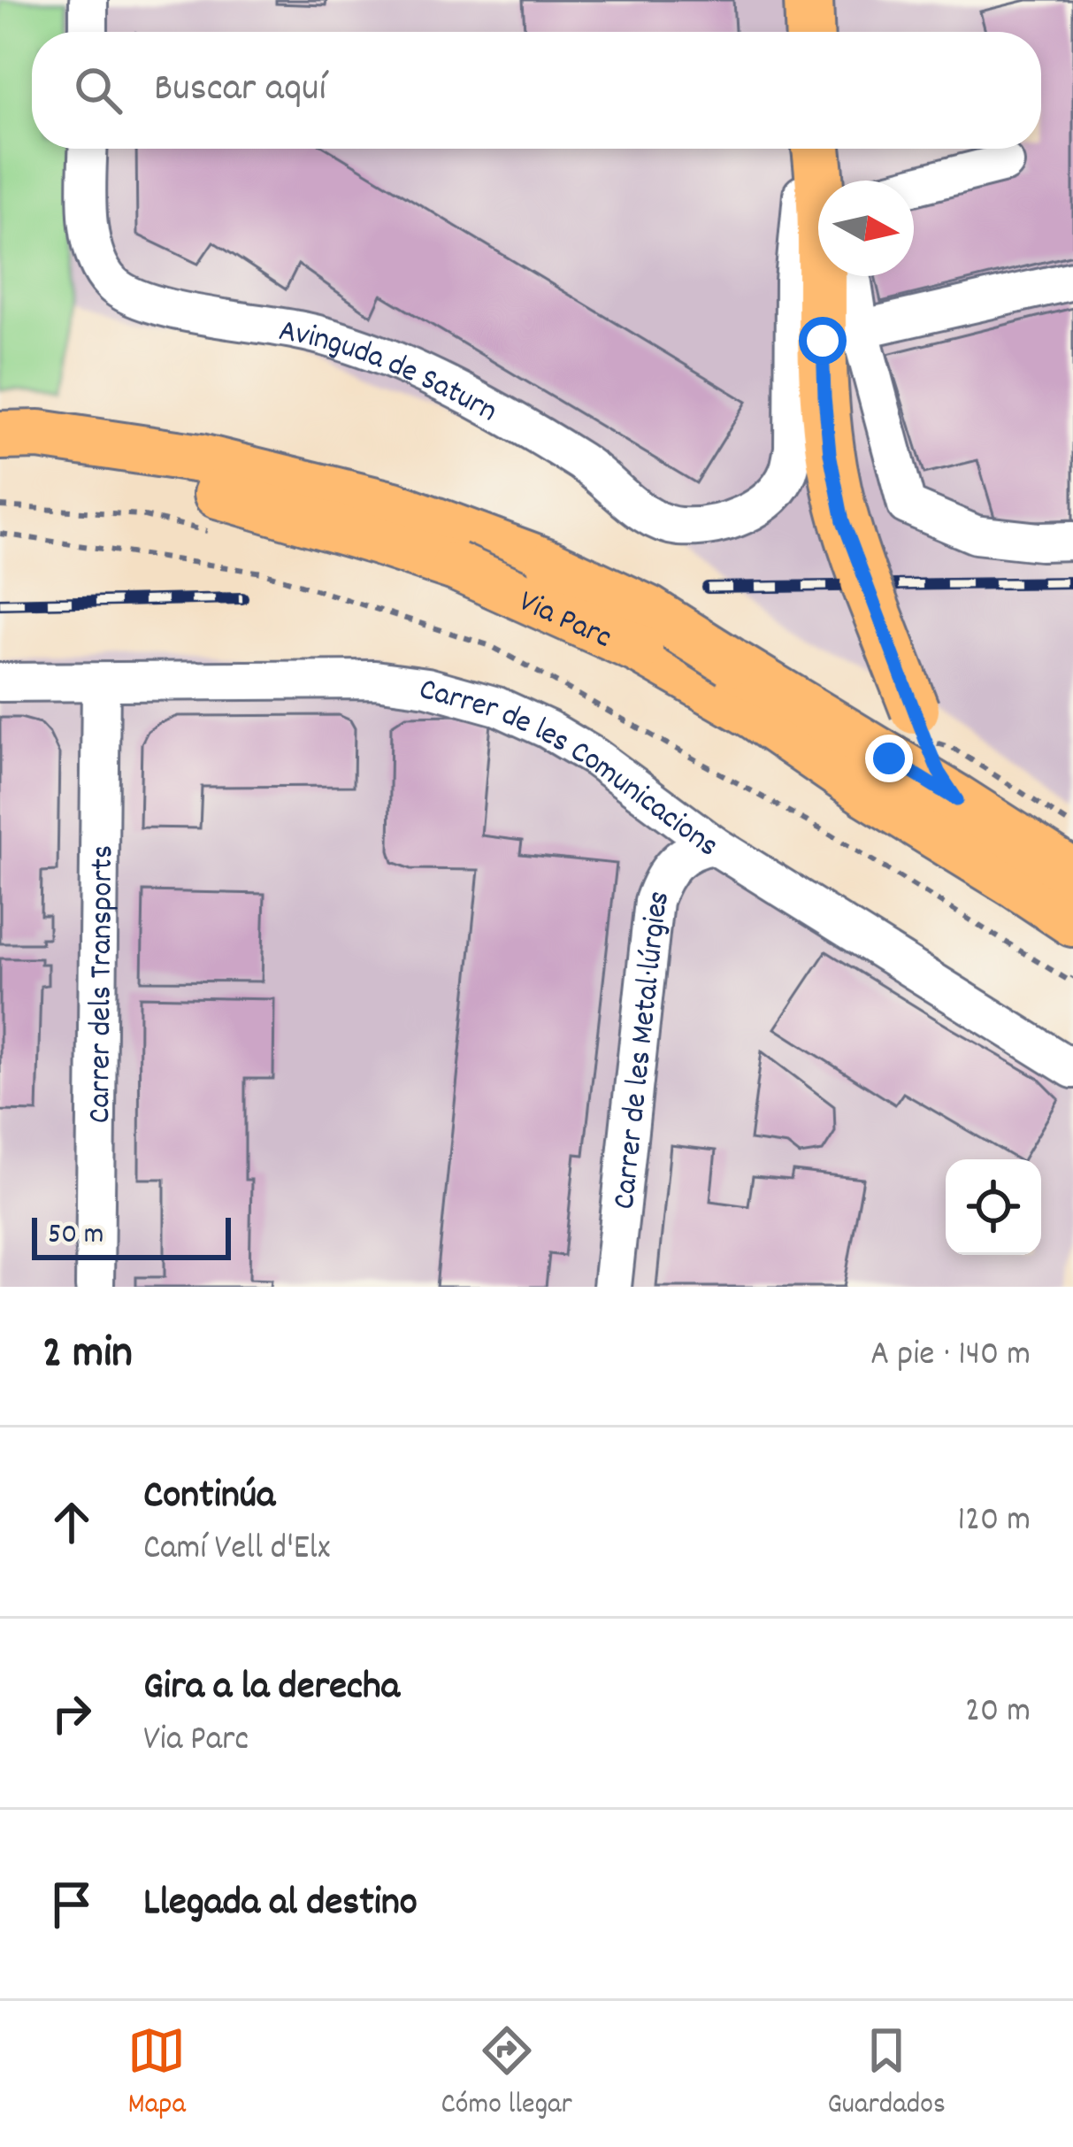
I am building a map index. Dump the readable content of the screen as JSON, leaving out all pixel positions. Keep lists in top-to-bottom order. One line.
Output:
{"streets":{"main road":["Via Parc"],"street":["Avinguda de Saturn","Carrer de les Comunicacions","Carrer dels Transports","Carrer de les Metal·lúrgies"]},"crossings":[["Carrer de les Comunicacions","Carrer dels Transports"],["Carrer de les Comunicacions","Carrer de les Metal·lúrgies"]],"scale_bar":"50 m","north":"right","page":{"search":"Buscar aquí","scale":"50 m","heading":["2 min","A pie · 140 m"],"list":[["Continúa","Camí Vell d'Elx","120 m"],["Gira a la derecha","Via Parc","20 m"],"Llegada al destino"],"nav":["Mapa","Cómo llegar","Guardados"]}}
